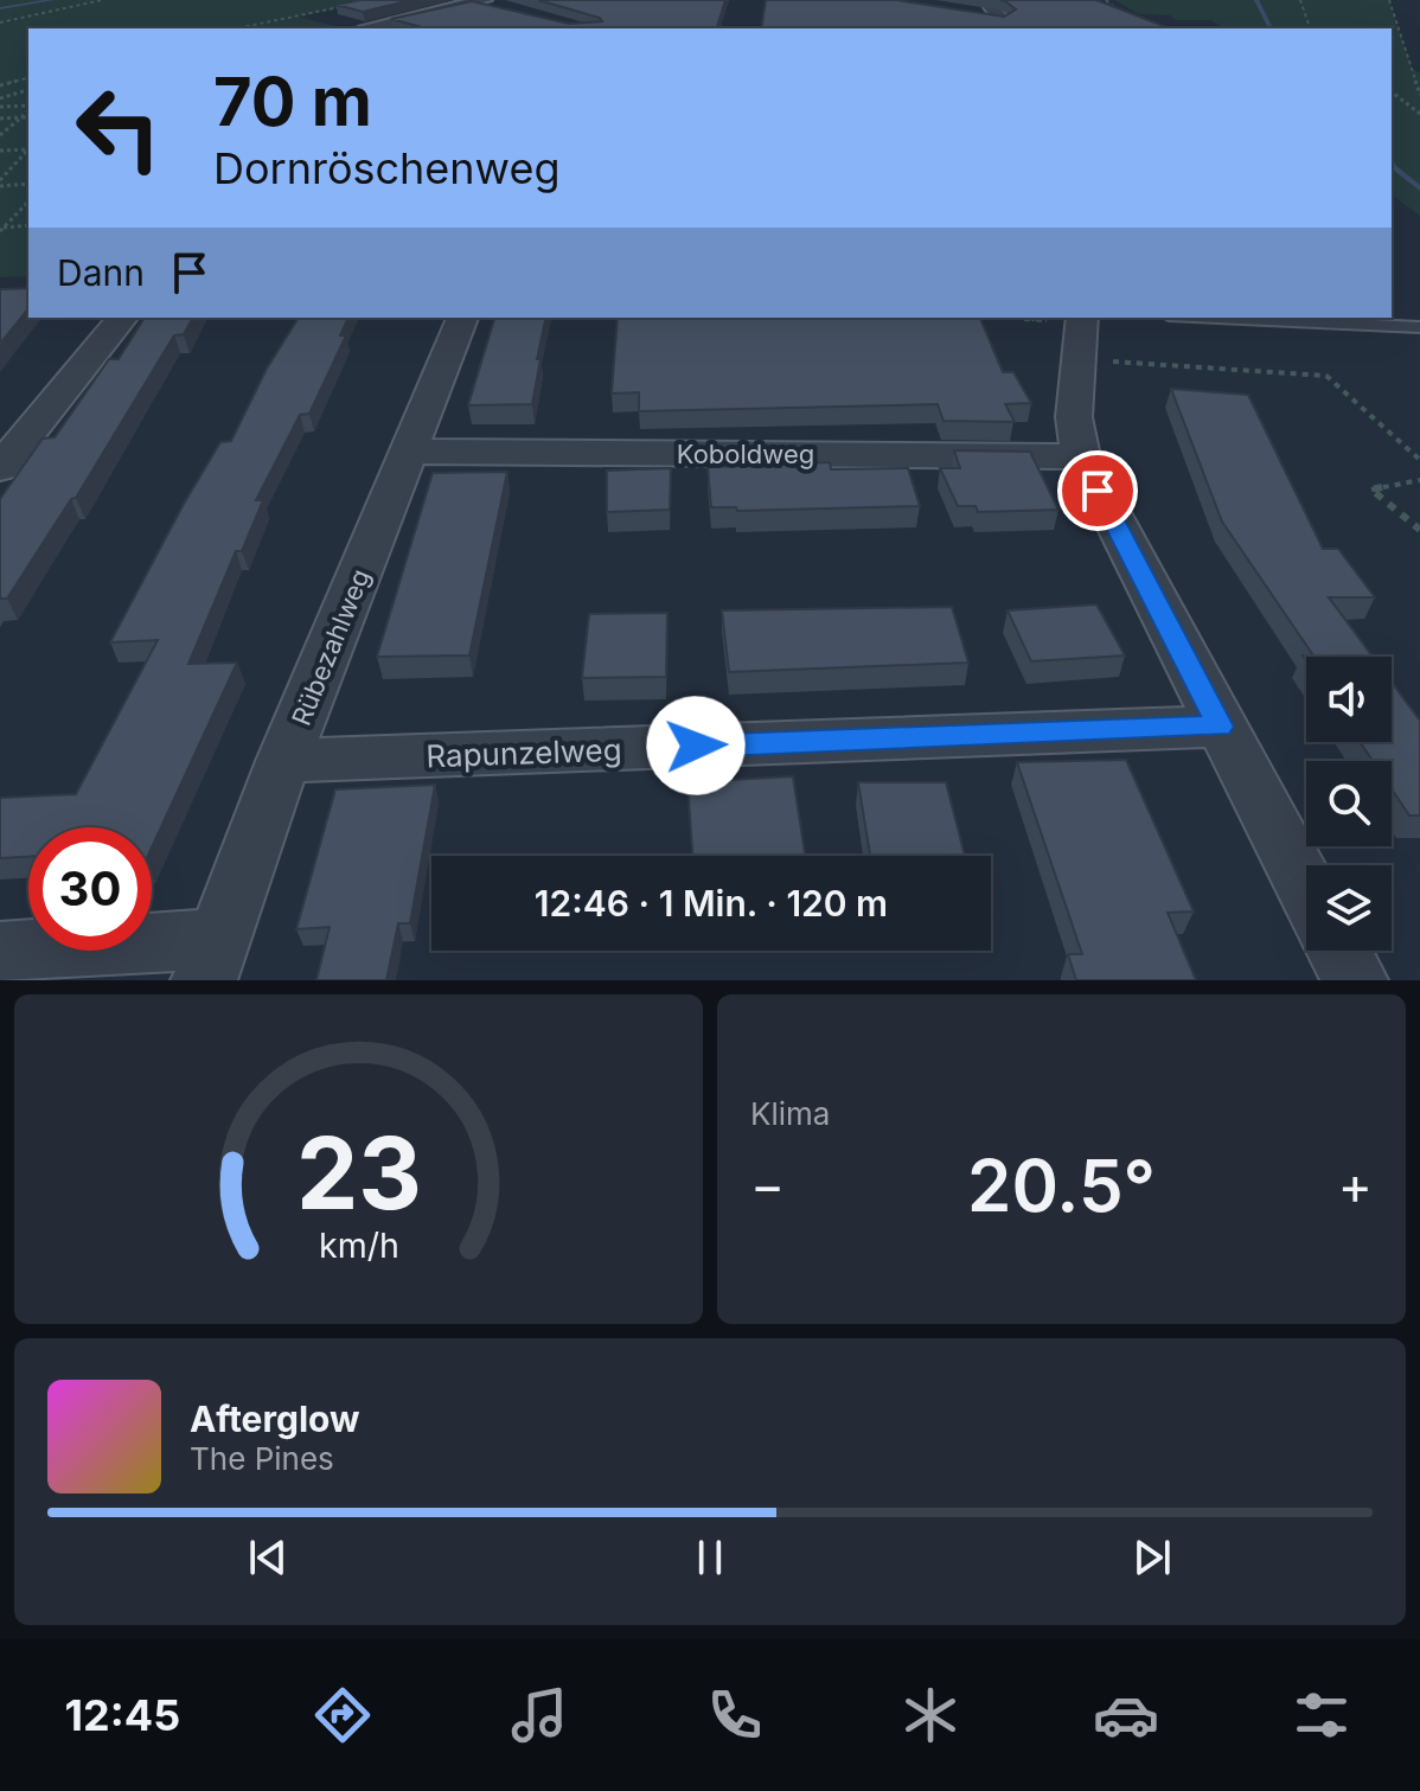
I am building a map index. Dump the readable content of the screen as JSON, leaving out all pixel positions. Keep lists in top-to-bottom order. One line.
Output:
{"streets":{"street":["Koboldweg","Rübezahlweg","Rapunzelweg"]},"crossings":[["Koboldweg","Rübezahlweg"],["Rübezahlweg","Rapunzelweg"]],"page":{"turn":["70 m","Dornröschenweg"],"then":"Dann","limit":"30","trip":"12:46 · 1 Min. · 120 m","tile":"Klima","heat":["−","20.5°","+"],"song":["Afterglow","The Pines"],"tabs":"12:45","gauge":["23","km/h"]}}
